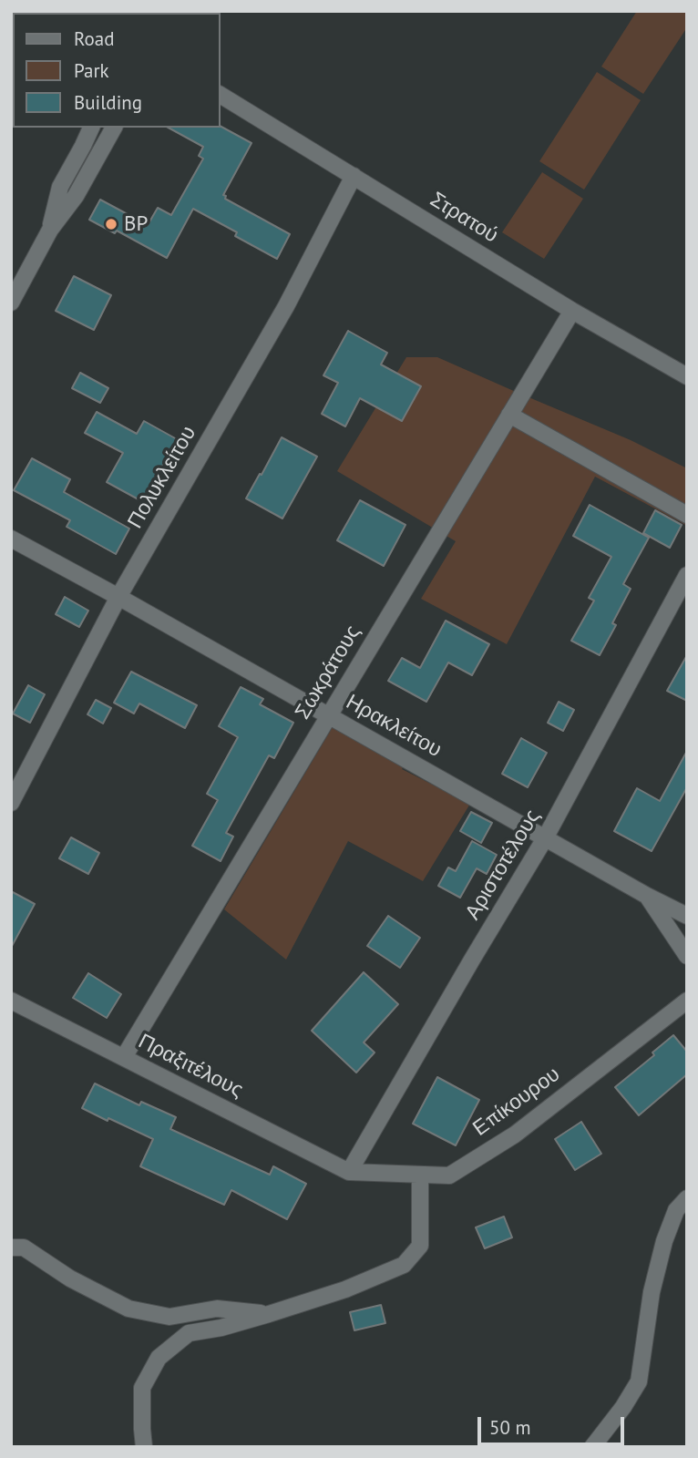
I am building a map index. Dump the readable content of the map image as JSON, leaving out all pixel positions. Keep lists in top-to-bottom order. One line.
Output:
{"streets":{"street":["Στρατού","Πολυκλείτου","Σωκράτους","Ηρακλείτου","Αριστοτέλους","Πραξιτέλους","Επίκουρου"]},"crossings":[["Στρατού","Πολυκλείτου"],["Στρατού","Σωκράτους"],["Πολυκλείτου","Ηρακλείτου"],["Σωκράτους","Ηρακλείτου"],["Σωκράτους","Πραξιτέλους"],["Ηρακλείτου","Αριστοτέλους"],["Αριστοτέλους","Πραξιτέλους"],["Αριστοτέλους","Επίκουρου"],["Πραξιτέλους","Επίκουρου"]],"places":["BP"],"legend":["Road","Park","Building"],"scale_bar":"50 m"}
